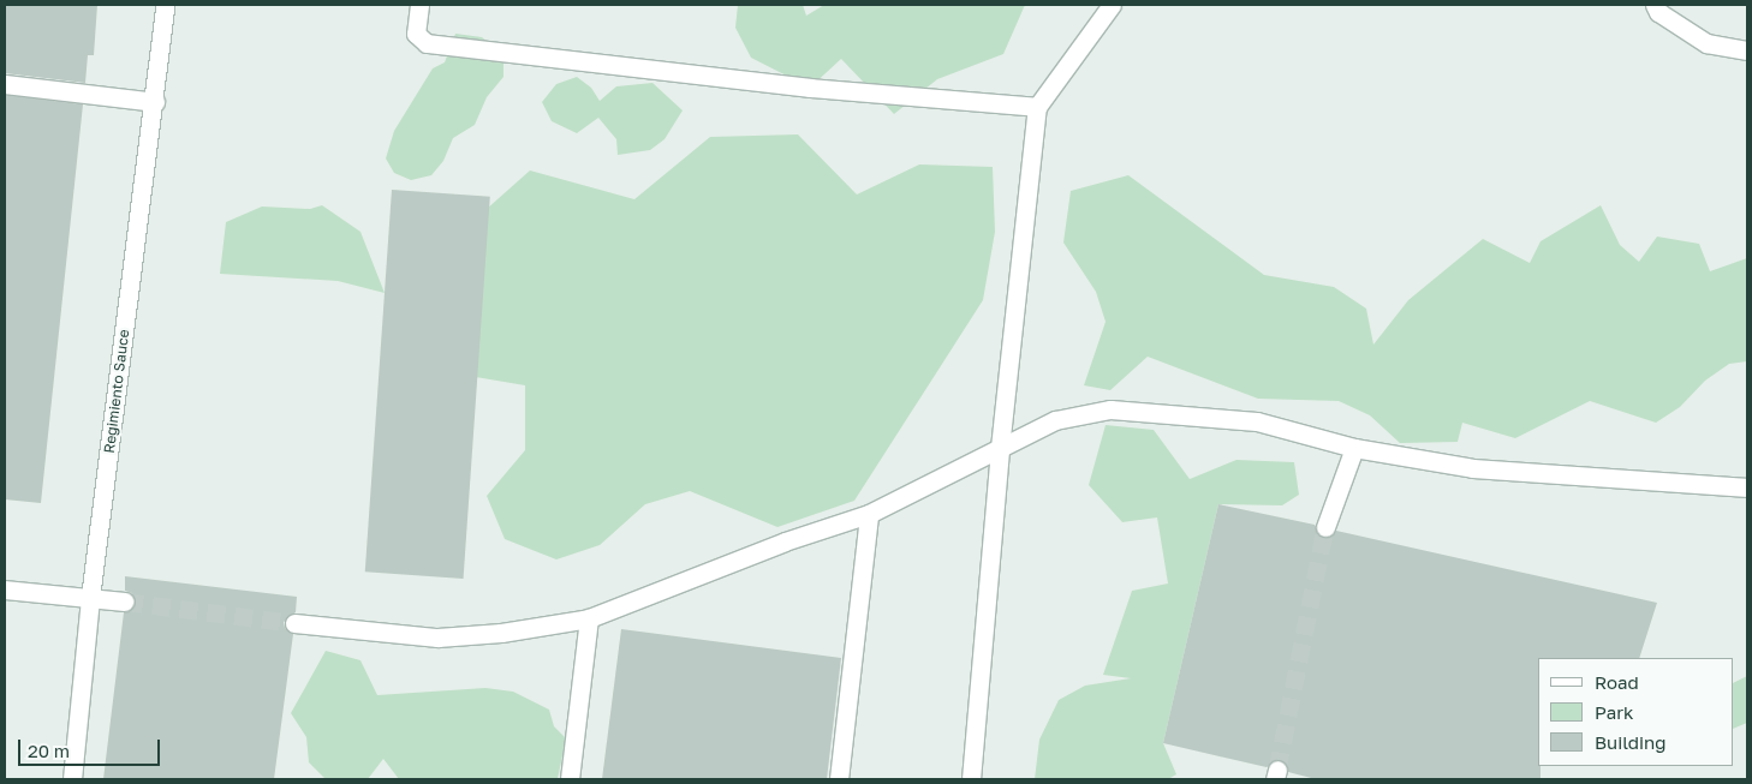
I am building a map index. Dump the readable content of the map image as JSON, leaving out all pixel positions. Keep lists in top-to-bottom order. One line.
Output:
{"streets":{"street":["Regimiento Sauce"]},"legend":["Road","Park","Building"],"scale_bar":"20 m"}
